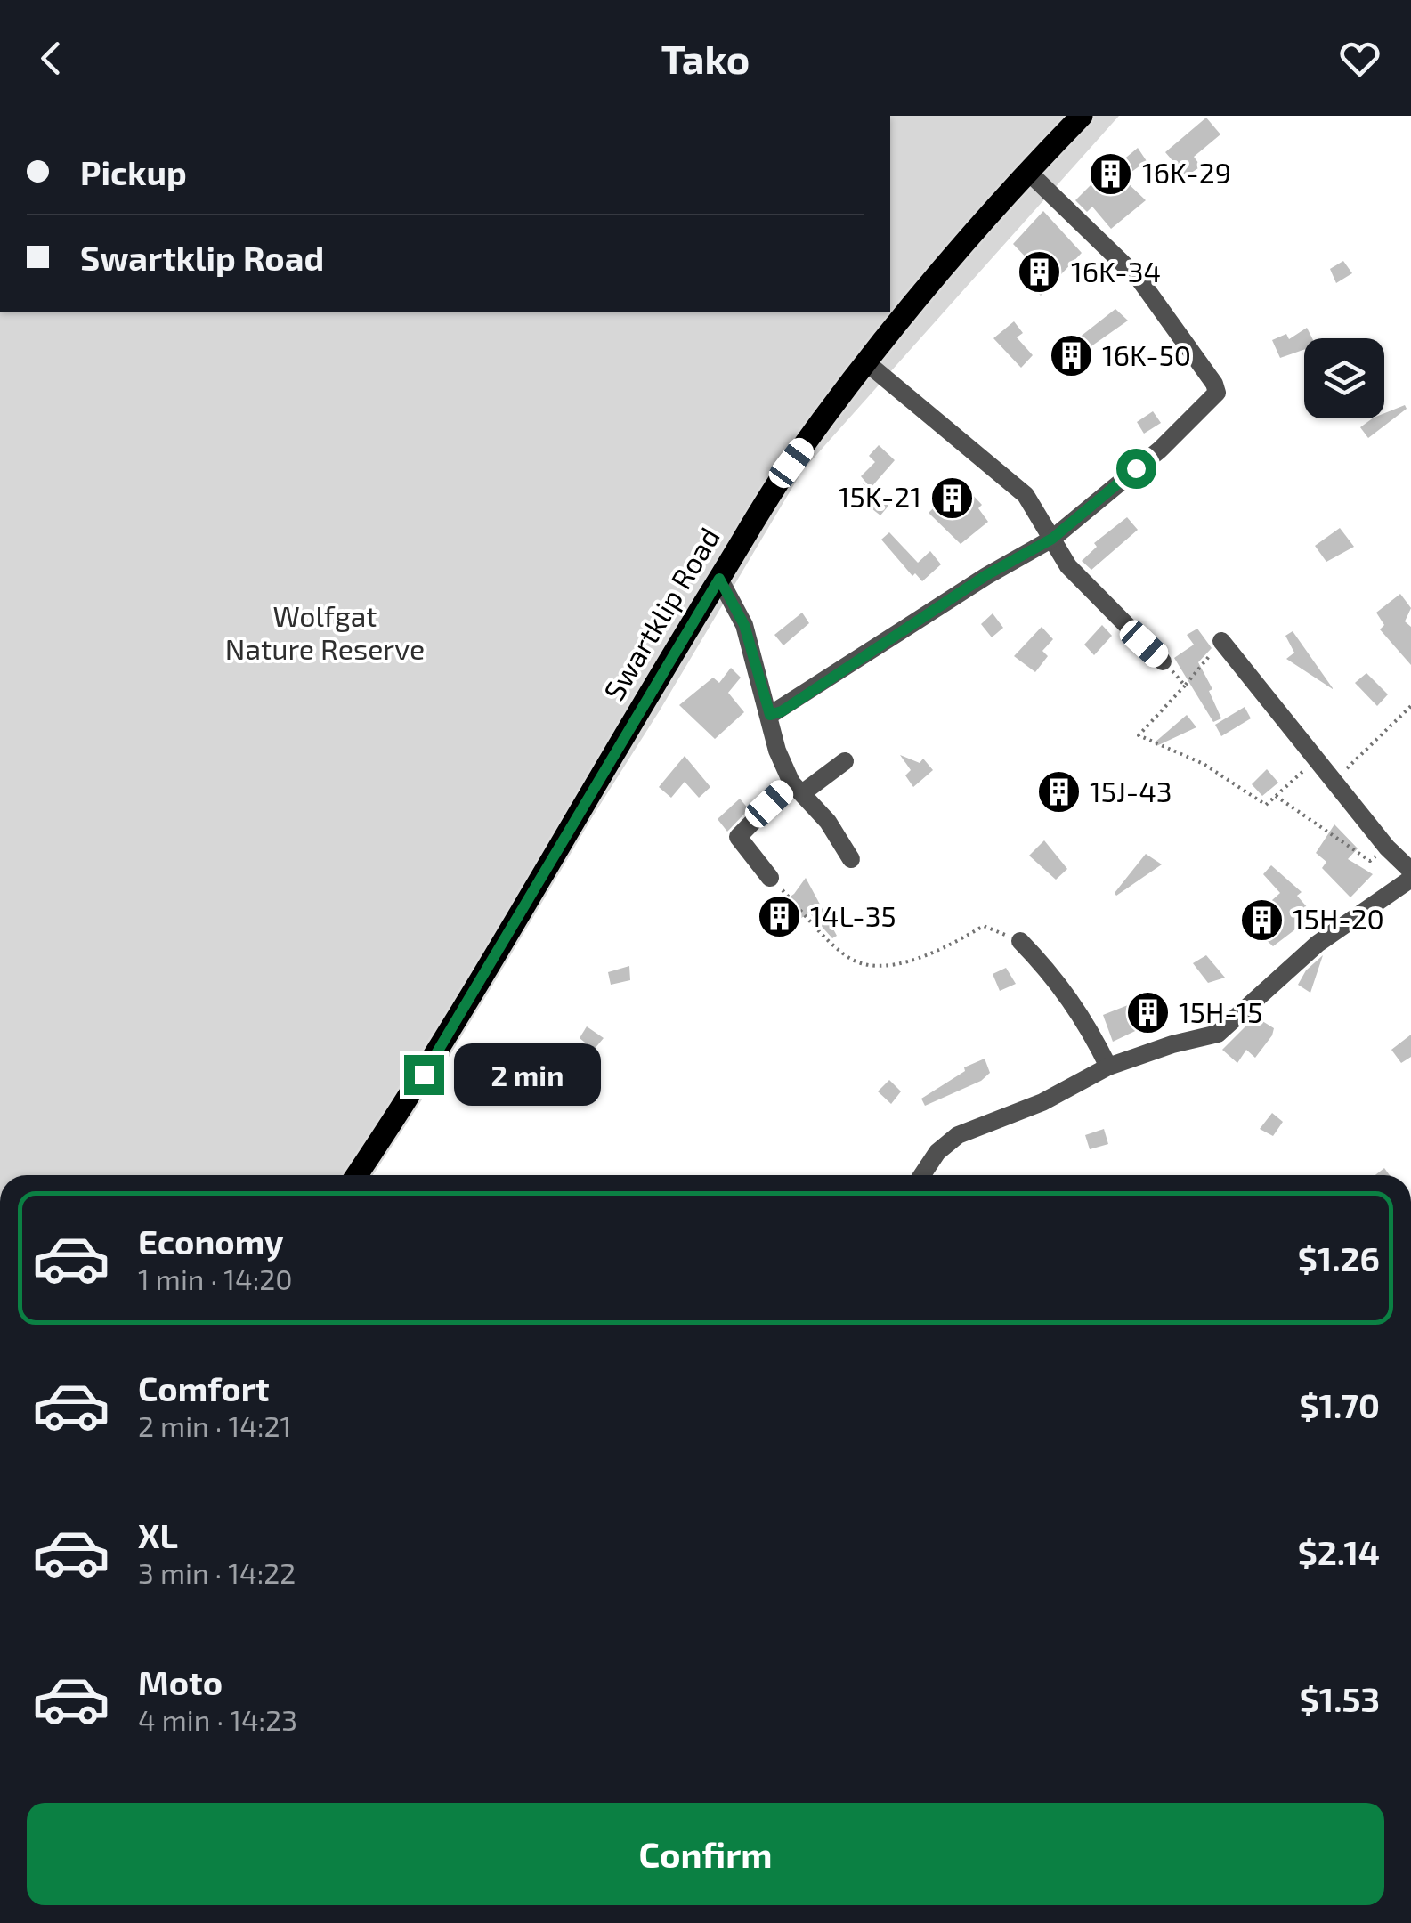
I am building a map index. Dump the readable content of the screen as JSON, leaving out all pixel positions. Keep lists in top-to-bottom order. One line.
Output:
{"streets":{"main road":["Swartklip Road"]},"parks":["Wolfgat Nature Reserve"],"places":{"building":["16K-29","16K-34","16K-50","15K-21","15J-43","14L-35","15H-20","15H-15"]},"page":{"header":"Tako","banner":["Pickup","Swartklip Road"],"bubble":"2 min","list":[{"name":"Economy","note":"1 min · 14:20","value":"$1.26"},{"name":"Comfort","note":"2 min · 14:21","value":"$1.70"},{"name":"XL","note":"3 min · 14:22","value":"$2.14"},{"name":"Moto","note":"4 min · 14:23","value":"$1.53"}],"buttons":"Confirm"}}
